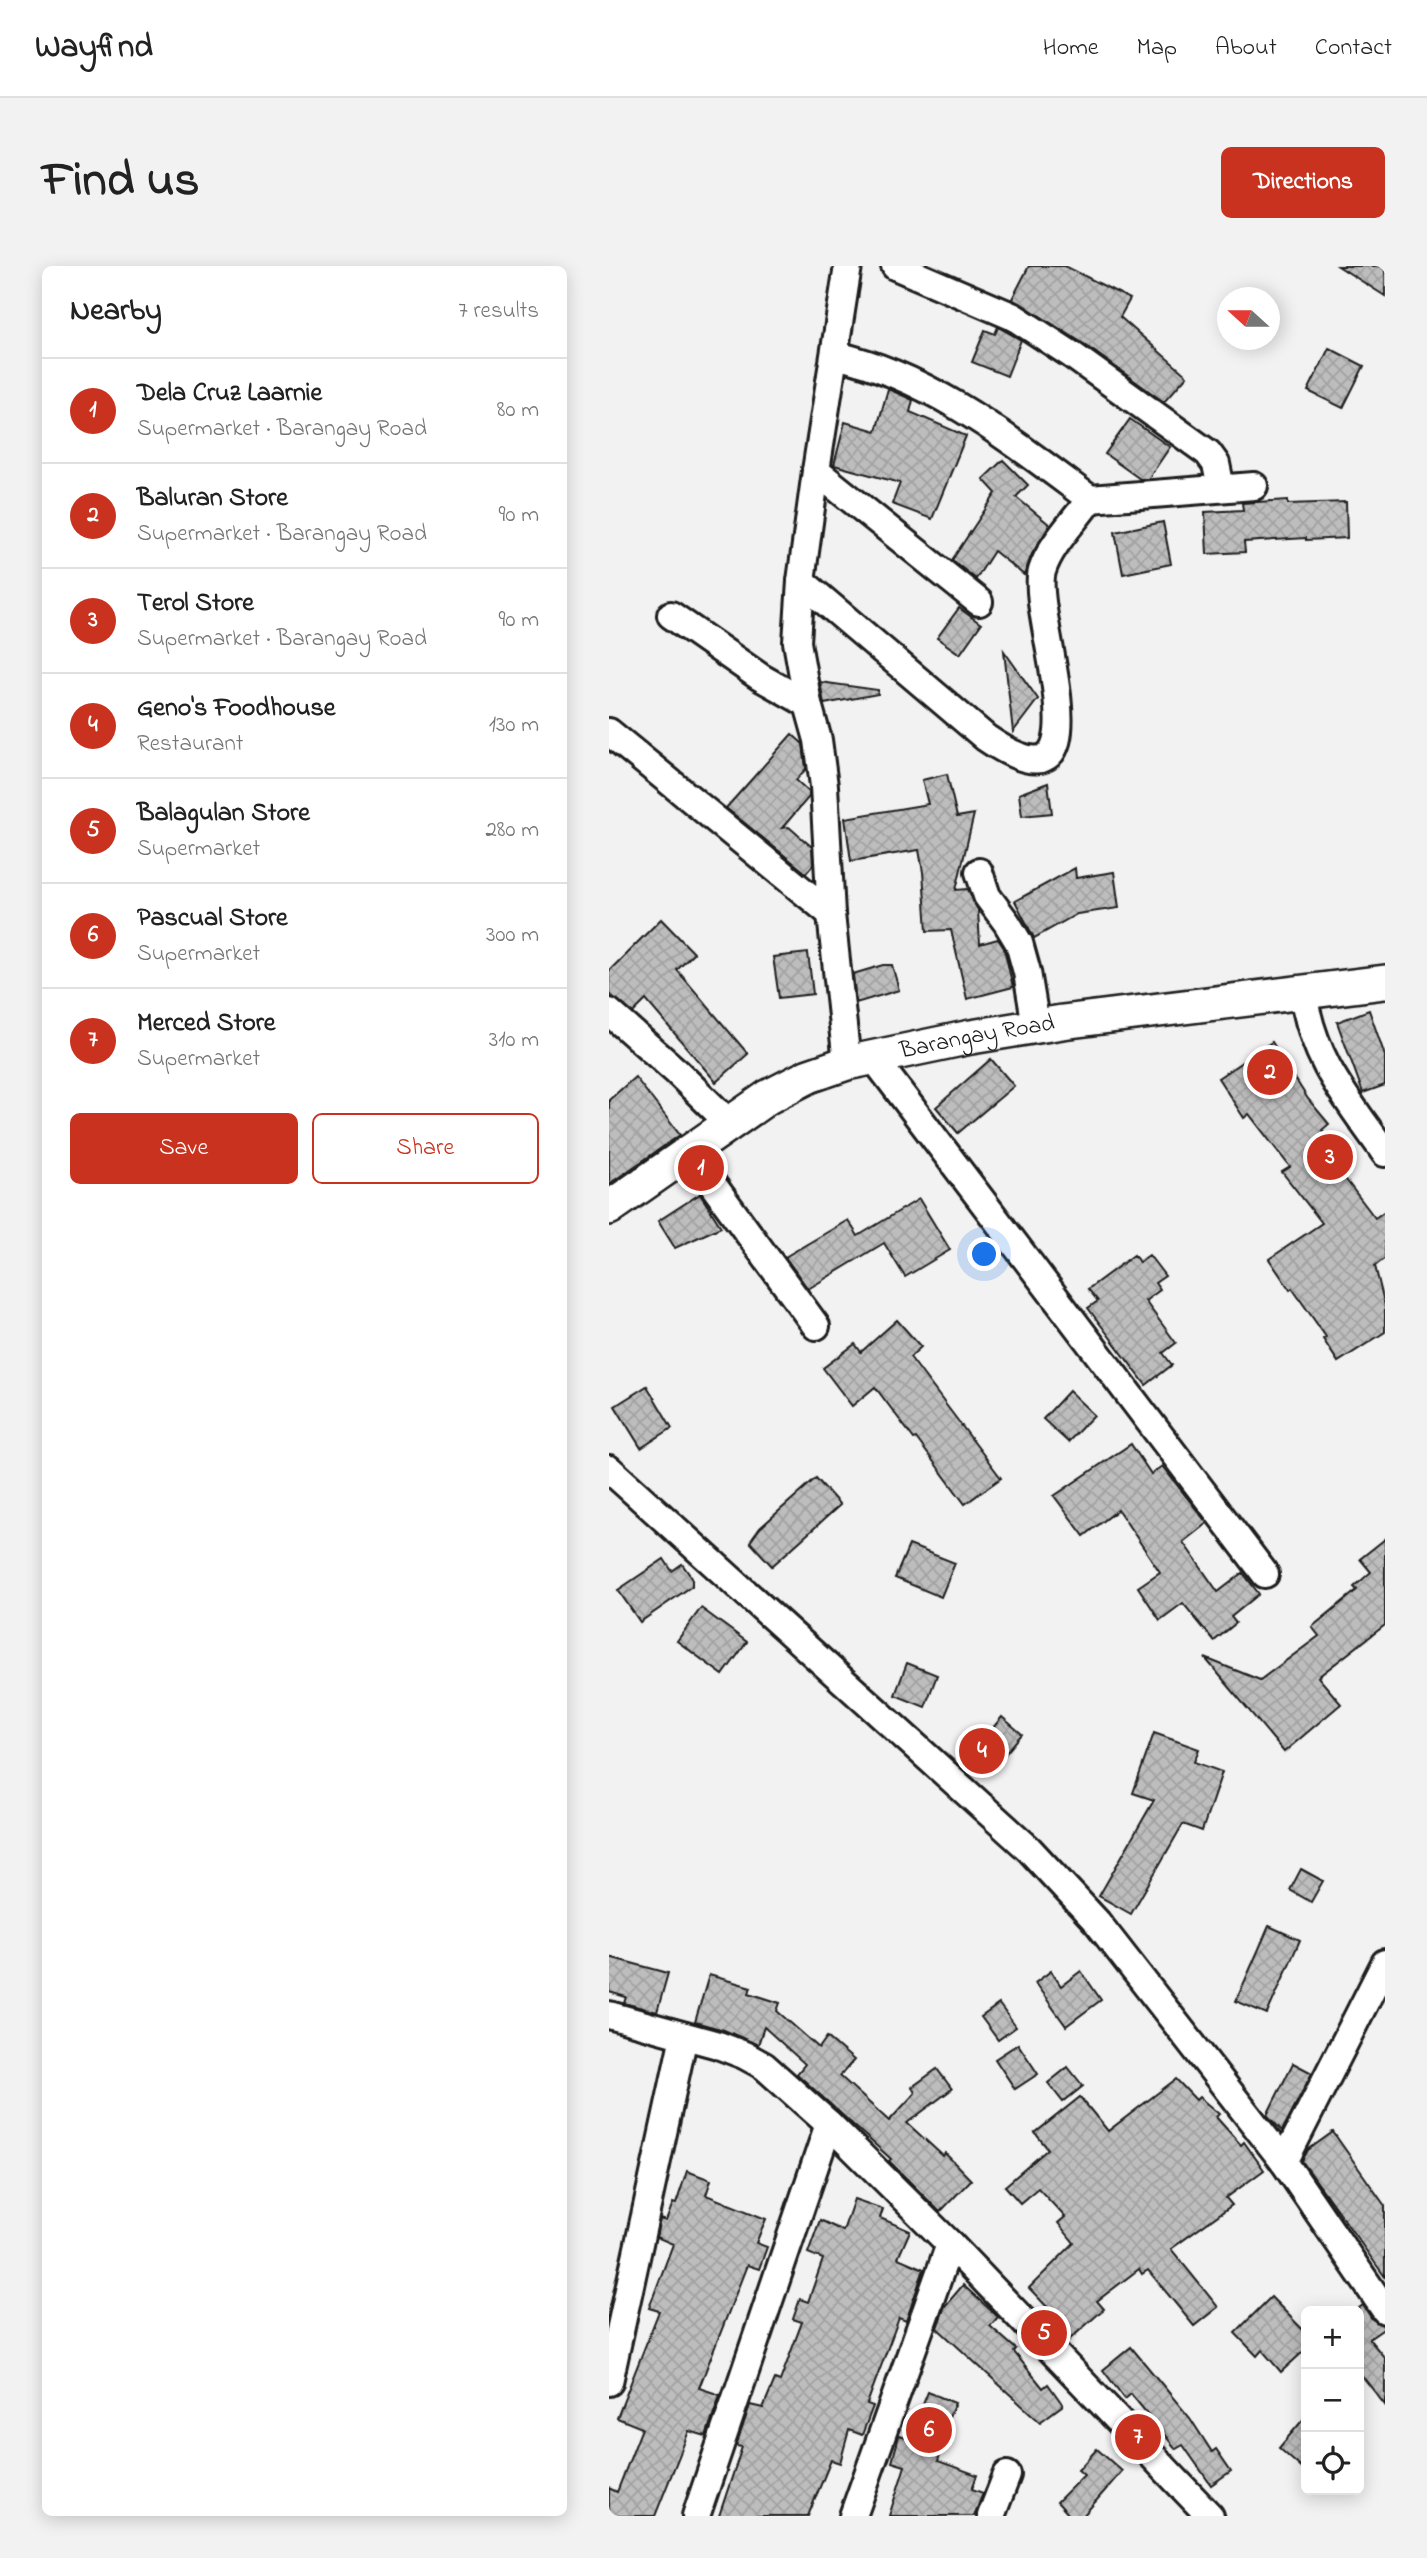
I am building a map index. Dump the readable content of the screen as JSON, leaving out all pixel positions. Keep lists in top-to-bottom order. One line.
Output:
{"streets":{"street":["Barangay Road"]},"north":"left","page":{"header":"Wayfind","nav":["Home","Map","About","Contact"],"title":"Find us","buttons":["Directions",["Save","Share"]],"heading":["Nearby","7 results"],"list":[{"mark":"1","name":"Dela Cruz Laarnie","note":"Supermarket · Barangay Road","value":"80 m"},{"mark":"2","name":"Baluran Store","note":"Supermarket · Barangay Road","value":"90 m"},{"mark":"3","name":"Terol Store","note":"Supermarket · Barangay Road","value":"90 m"},{"mark":"4","name":"Geno's Foodhouse","note":"Restaurant","value":"130 m"},{"mark":"5","name":"Balagulan Store","note":"Supermarket","value":"280 m"},{"mark":"6","name":"Pascual Store","note":"Supermarket","value":"300 m"},{"mark":"7","name":"Merced Store","note":"Supermarket","value":"310 m"}],"pins":["2","3","1","4","5","6","7"],"map_buttons":["+","−"]}}
